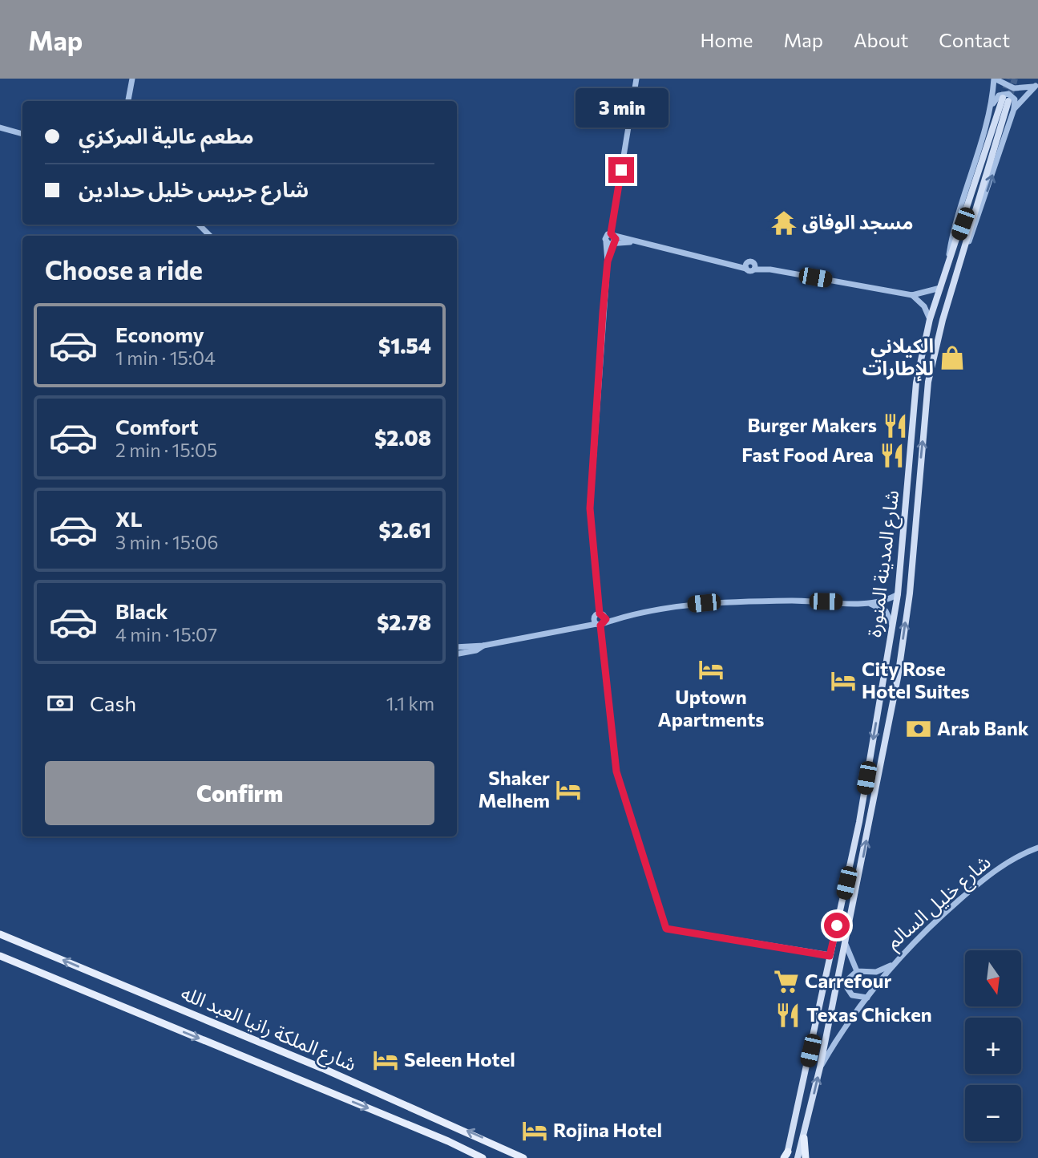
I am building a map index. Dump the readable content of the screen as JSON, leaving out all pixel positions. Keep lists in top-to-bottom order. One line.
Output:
{"streets":{"main road":["شارع المدينة المنورة","شارع الملكة رانيا العبد الله"],"street":["شارع خليل السالم"]},"crossings":[["شارع المدينة المنورة","شارع خليل السالم"]],"places":{"temple":["مسجد الوفاق"],"shop":["الكيلاني للإطارات"],"restaurant":["Burger Makers","Fast Food Area","Texas Chicken"],"hotel":["Uptown Apartments","City Rose Hotel Suites","Shaker Melhem","Seleen Hotel","Rojina Hotel"],"bank":["Arab Bank"],"supermarket":["Carrefour"]},"north":"bottom","page":{"header":"Map","nav":["Home","Map","About","Contact"],"bubble":"3 min","banner":["مطعم عالية المركزي","شارع جريس خليل حدادين"],"heading":"Choose a ride","list":[{"name":"Economy","note":"1 min · 15:04","value":"$1.54"},{"name":"Comfort","note":"2 min · 15:05","value":"$2.08"},{"name":"XL","note":"3 min · 15:06","value":"$2.61"},{"name":"Black","note":"4 min · 15:07","value":"$2.78"}],"pay":["Cash","1.1 km"],"buttons":"Confirm","map_buttons":["+","−"]}}
